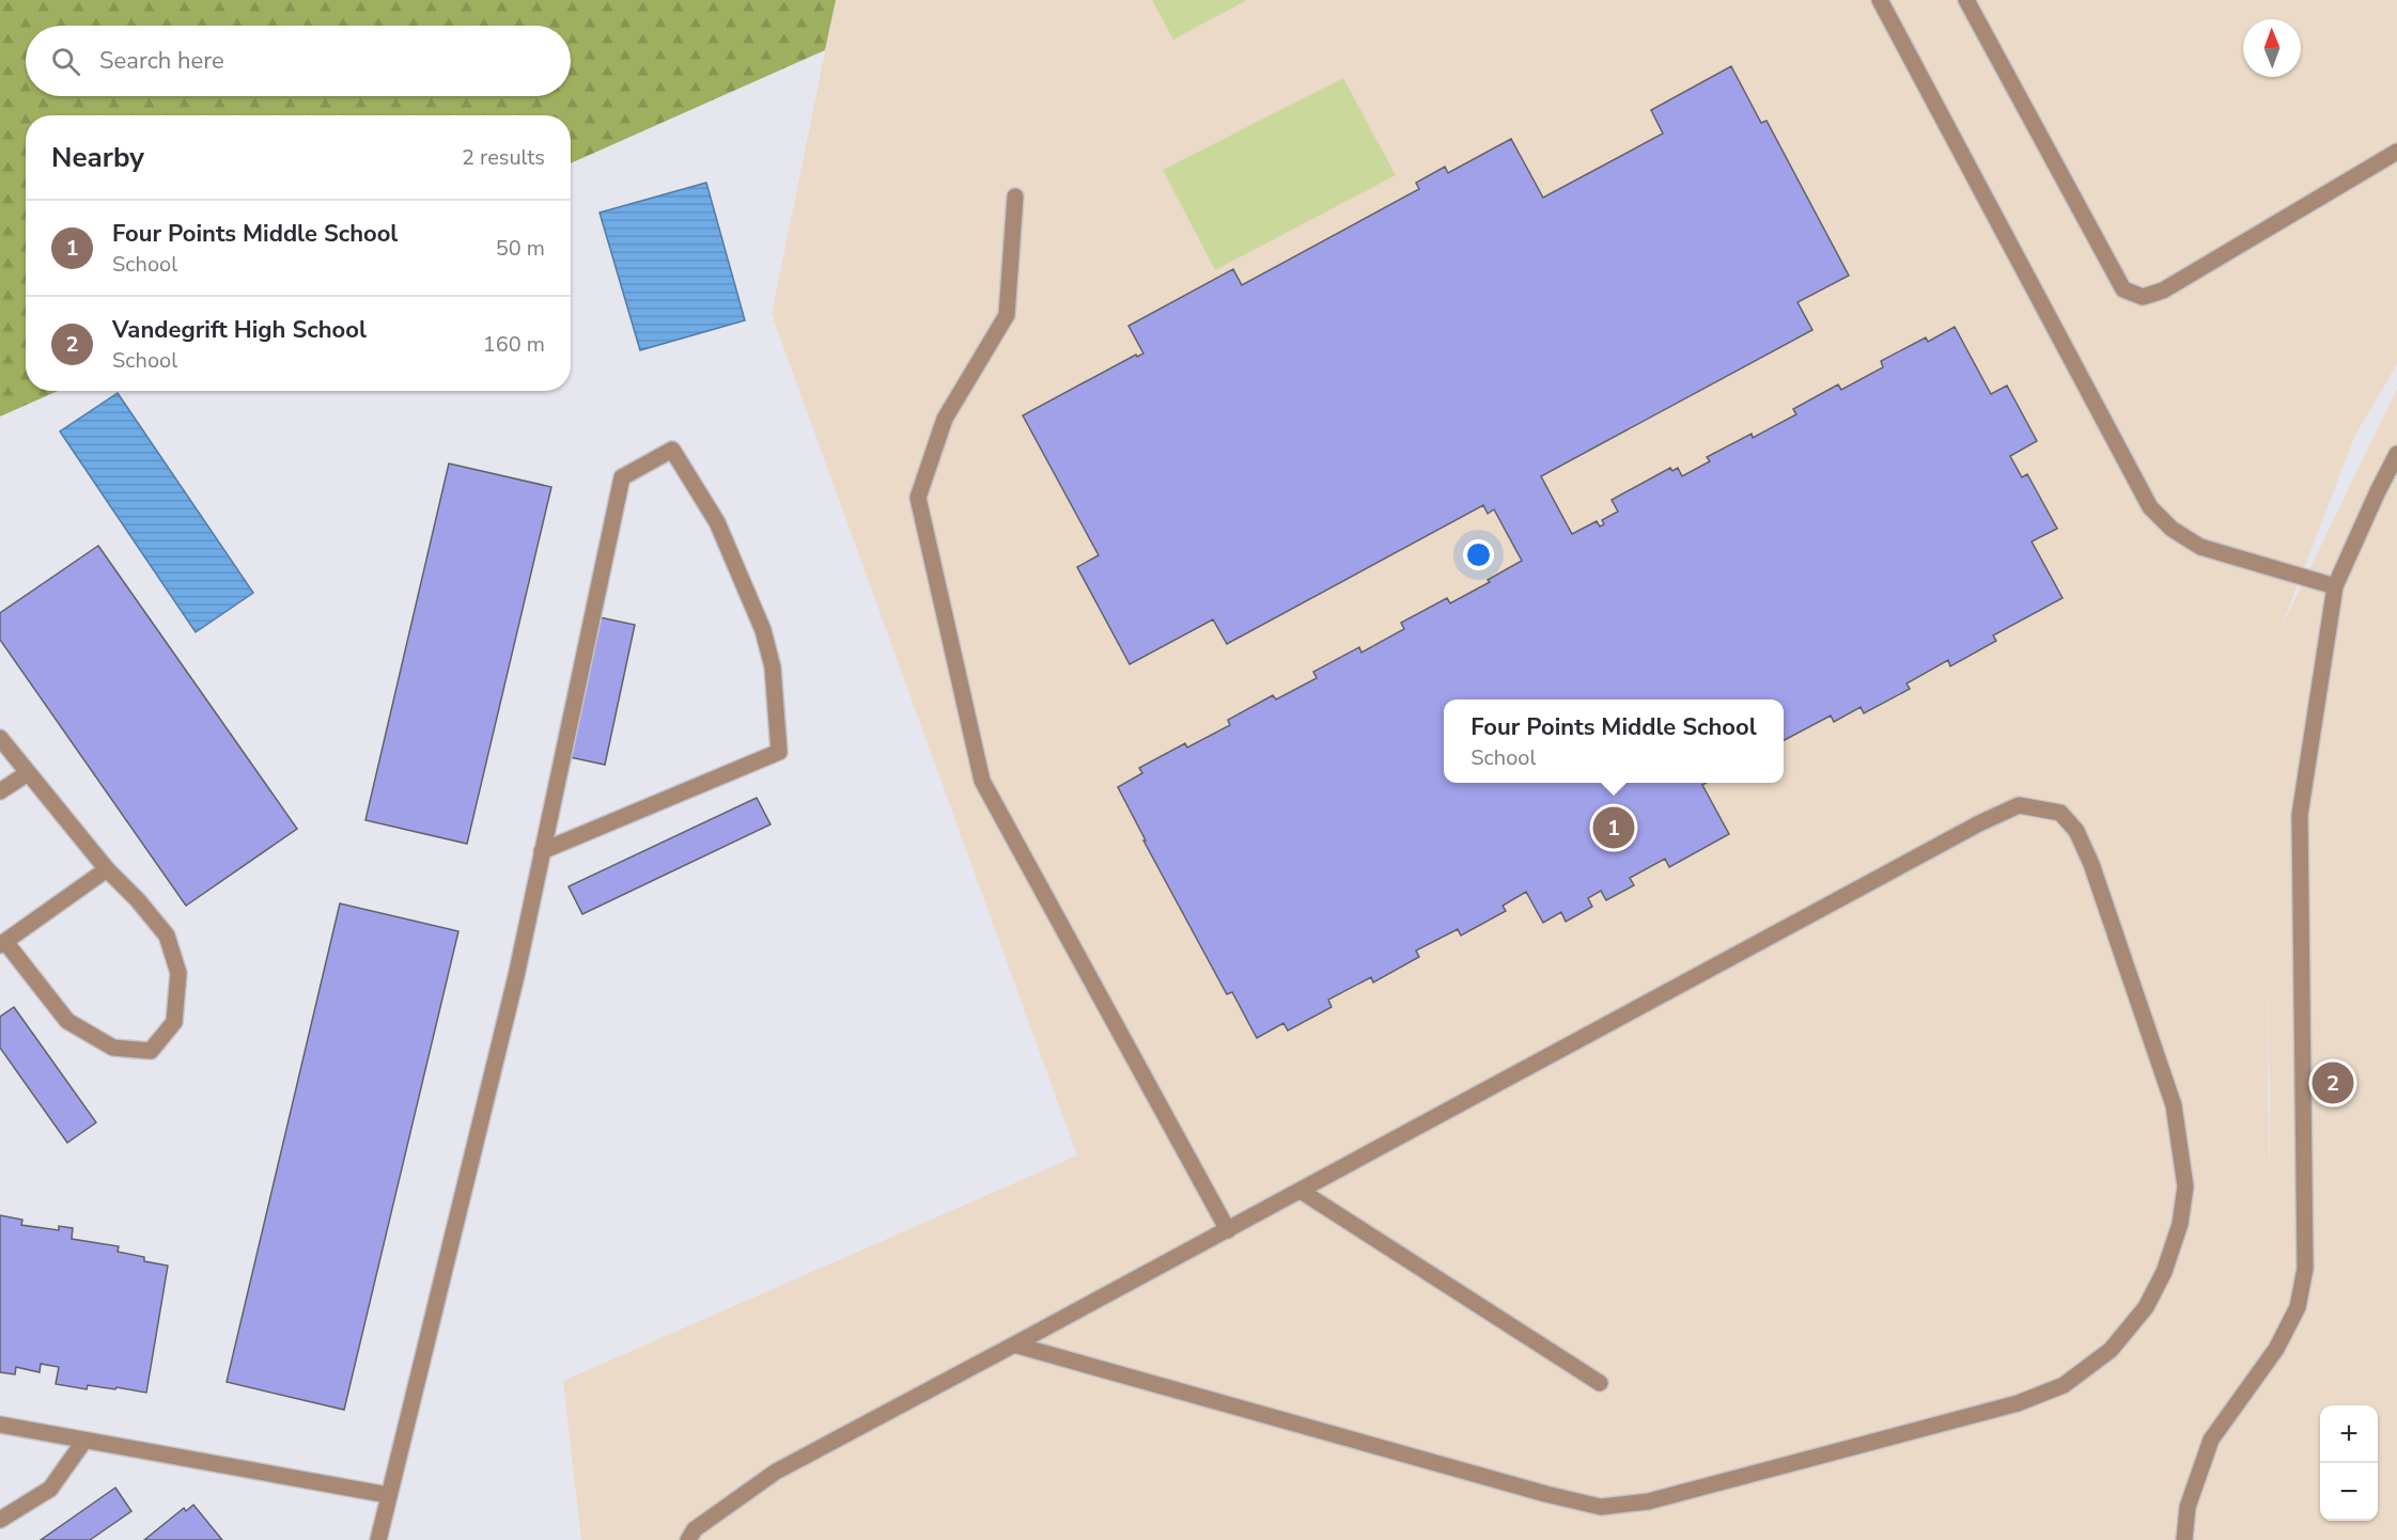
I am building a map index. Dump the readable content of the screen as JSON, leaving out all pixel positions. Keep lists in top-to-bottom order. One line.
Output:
{"north":"top","page":{"search":"Search here","heading":["Nearby","2 results"],"list":[{"mark":"1","name":"Four Points Middle School","note":"School","value":"50 m"},{"mark":"2","name":"Vandegrift High School","note":"School","value":"160 m"}],"popup":["Four Points Middle School","School"],"pins":["1","2"],"map_buttons":["+","−"]}}
